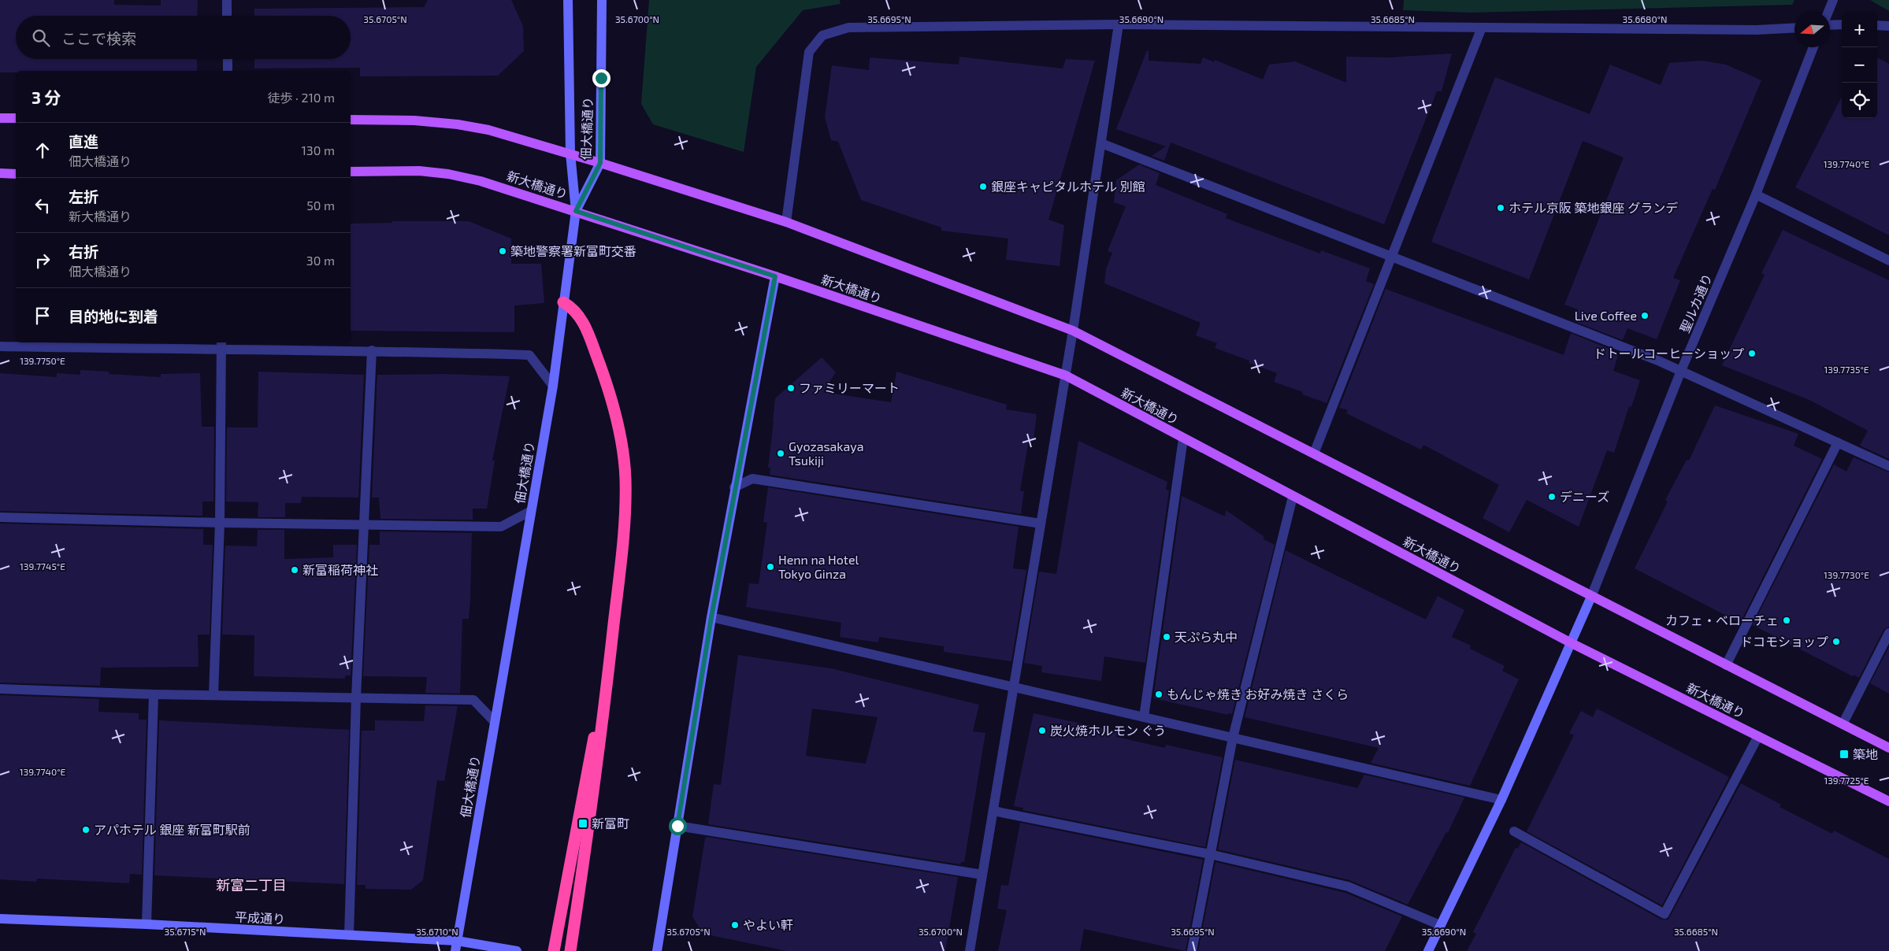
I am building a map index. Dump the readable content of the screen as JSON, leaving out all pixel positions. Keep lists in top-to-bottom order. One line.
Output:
{"streets":{"main road":["佃大橋通り","新大橋通り","平成通り"],"street":["聖ルカ通り"]},"crossings":[["佃大橋通り","新大橋通り"],["佃大橋通り","平成通り"]],"districts":["新富二丁目"],"places":{"other":["銀座キャピタルホテル 別館","ホテル京阪 築地銀座 グランデ","築地警察署新富町交番","Live Coffee","ドトールコーヒーショップ","ファミリーマート","Gyozasakaya Tsukiji","デニーズ","Henn na Hotel Tokyo Ginza","新富稲荷神社","カフェ・ベローチェ","天ぷら丸中","ドコモショップ","もんじゃ焼き お好み焼き さくら","炭火焼ホルモン ぐう","アパホテル 銀座 新富町駅前","やよい軒"],"transit":["築地","新富町"]},"north":"left","page":{"map_buttons":["+","−"],"search":"ここで検索","heading":["3 分","徒歩 · 210 m"],"list":[["直進","佃大橋通り","130 m"],["左折","新大橋通り","50 m"],["右折","佃大橋通り","30 m"],"目的地に到着"]},"coordinates":["35.6705°N","35.6700°N","35.6695°N","35.6690°N","35.6685°N","35.6680°N","139.7740°E","139.7750°E","139.7735°E","139.7745°E","139.7730°E","139.7725°E","35.6715°N","35.6710°N"]}
